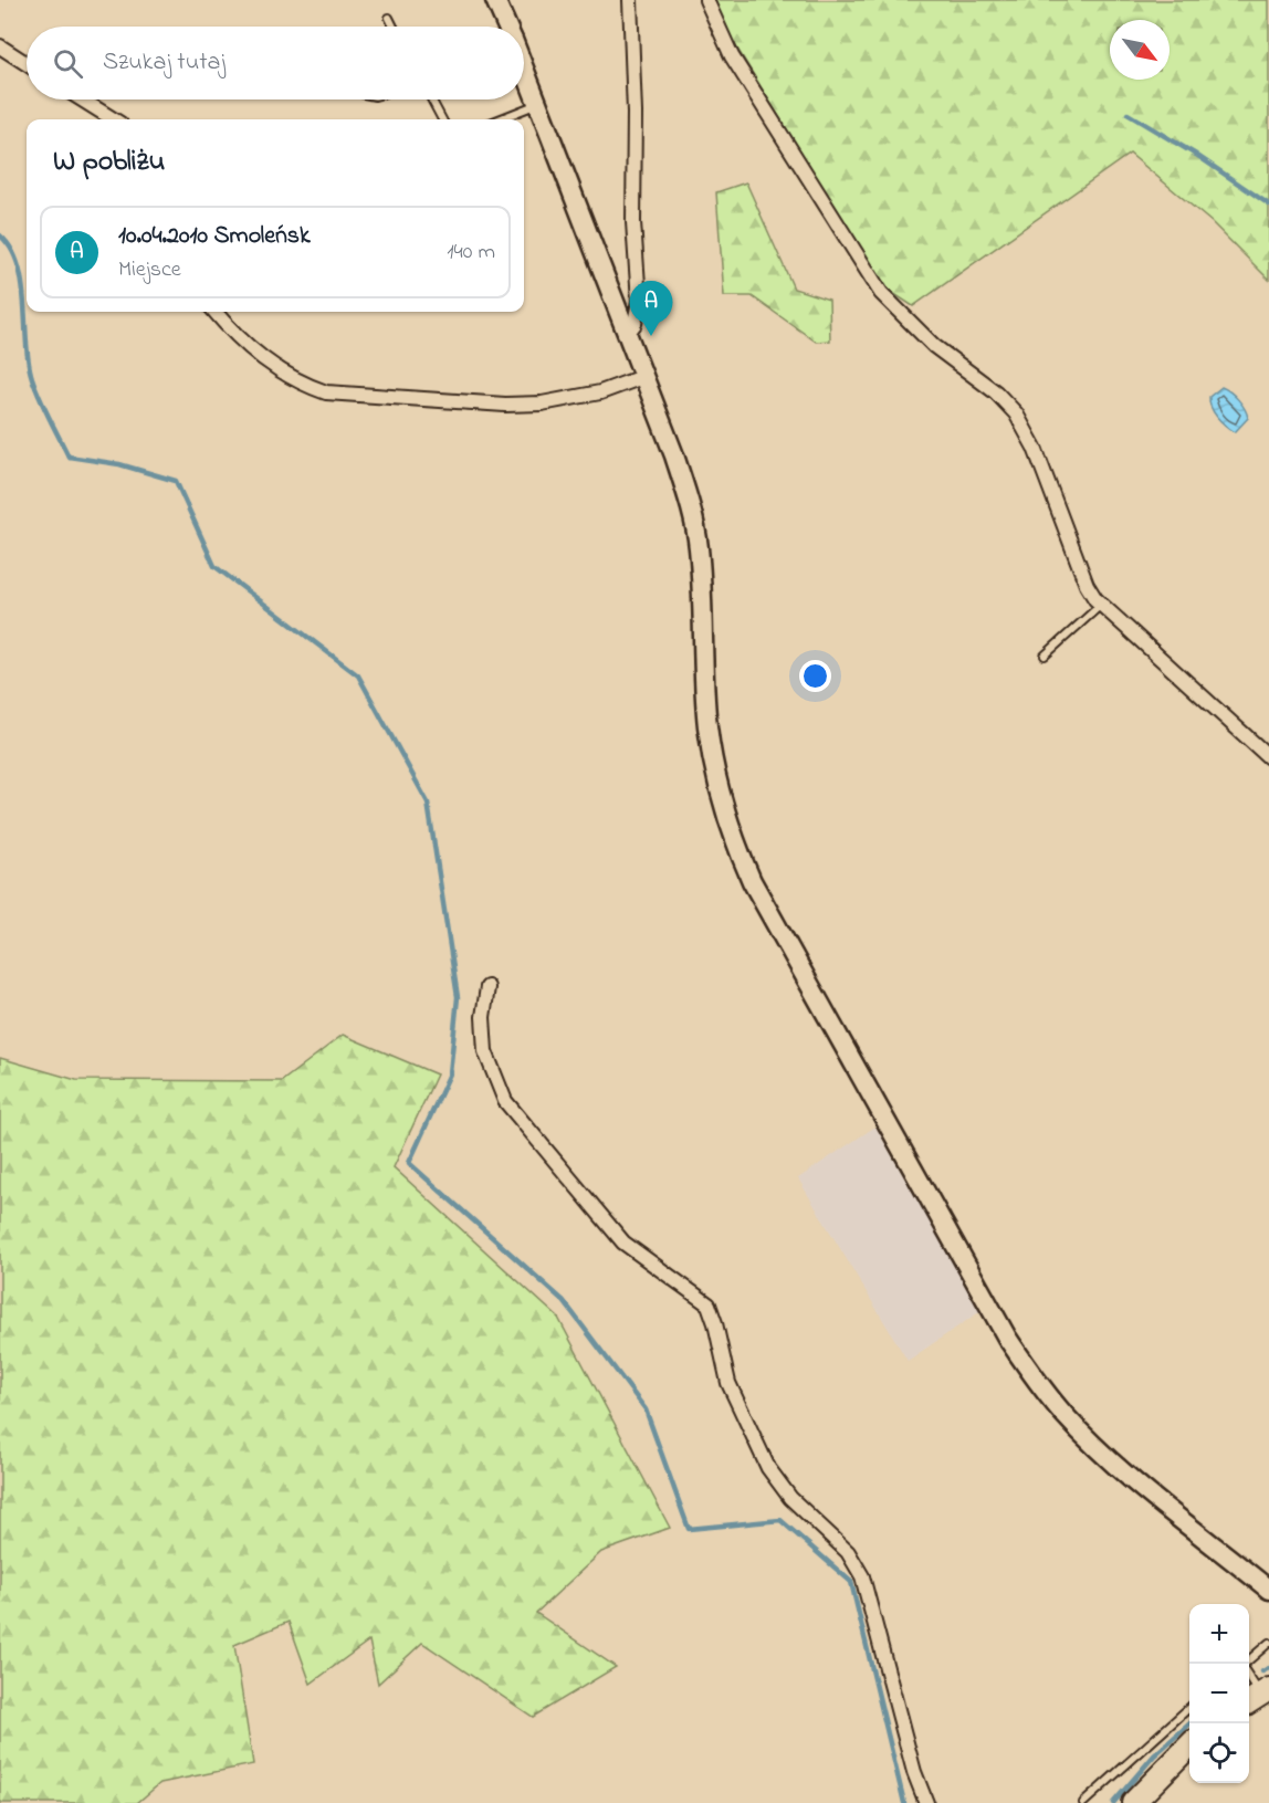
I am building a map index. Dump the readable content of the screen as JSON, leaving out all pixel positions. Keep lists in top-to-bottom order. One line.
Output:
{"north":"bottom right","page":{"search":"Szukaj tutaj","heading":"W pobliżu","list":[{"mark":"A","name":"10.04.2010 Smoleńsk","note":"Miejsce","value":"140 m"}],"pins":"A","map_buttons":["+","−"]}}
